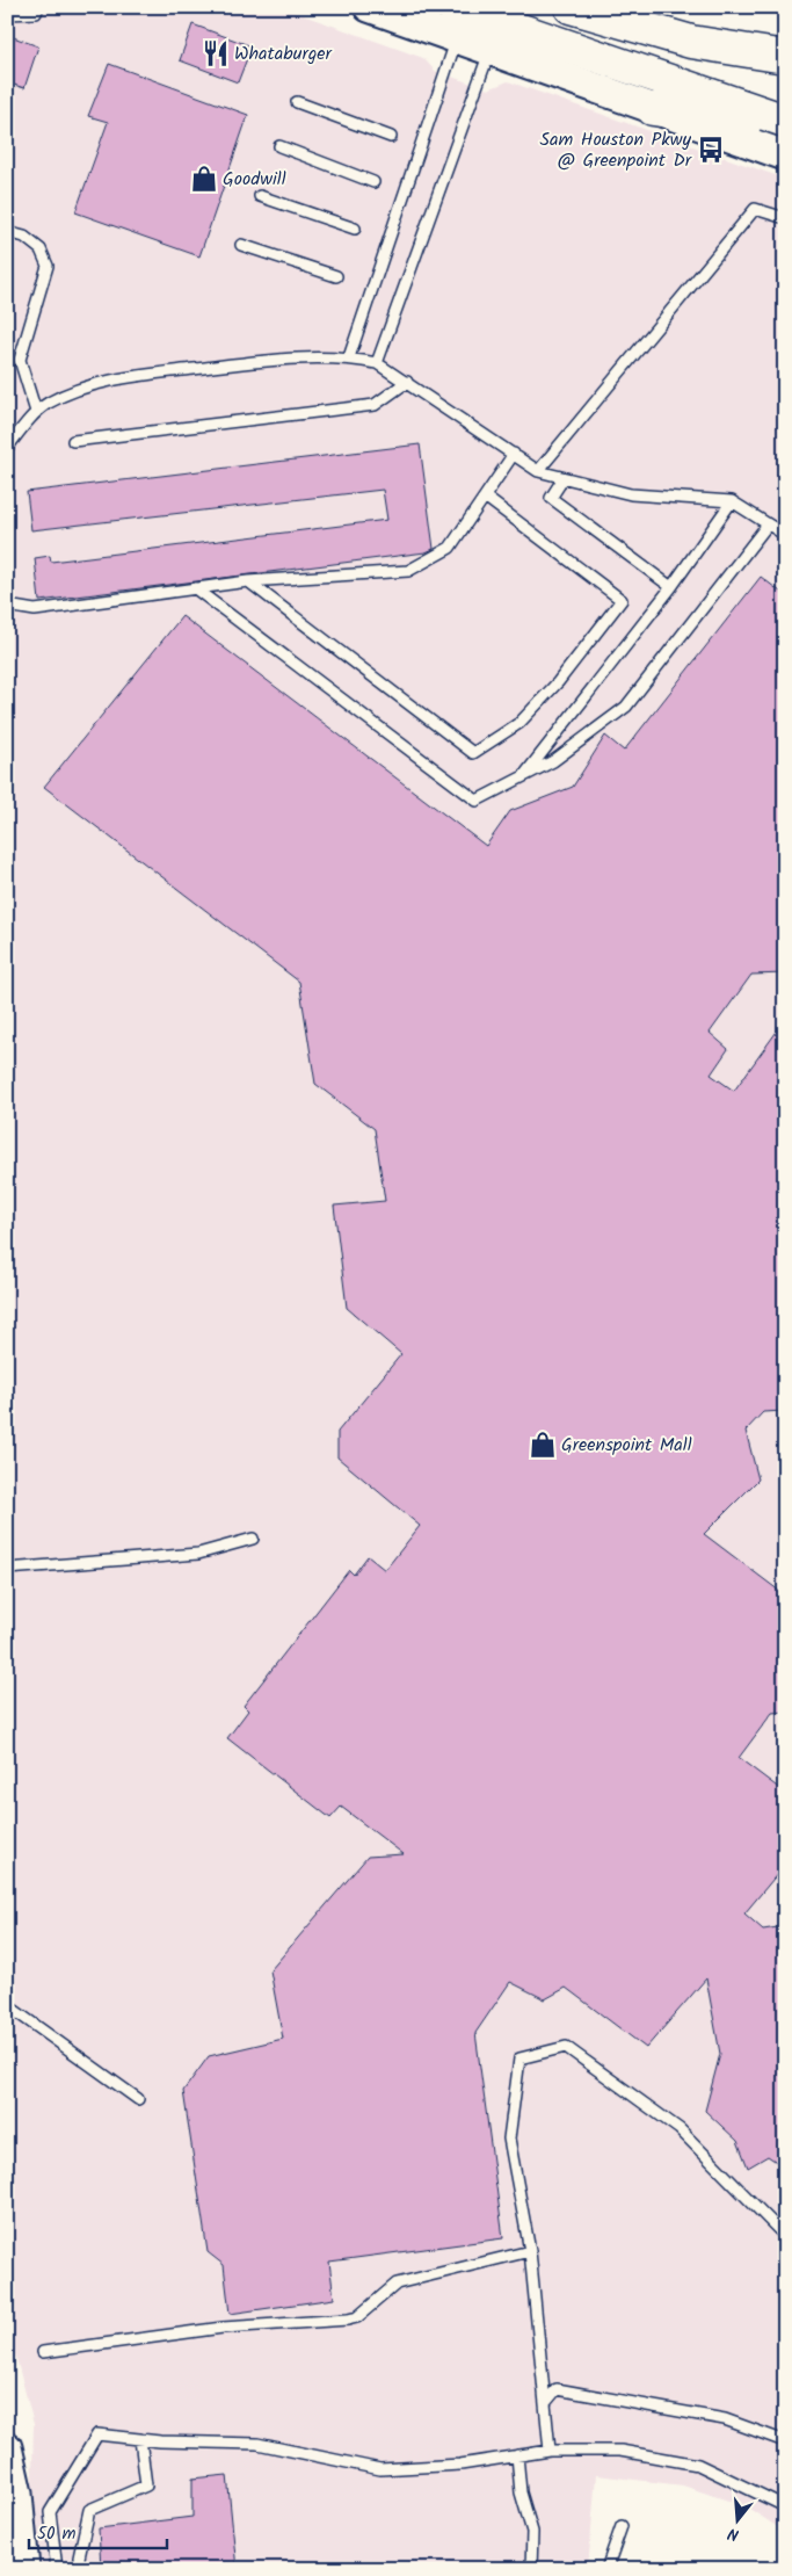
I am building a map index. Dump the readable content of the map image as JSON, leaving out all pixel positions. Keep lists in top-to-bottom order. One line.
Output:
{"places":{"restaurant":["Whataburger"],"bus stop":["Sam Houston Pkwy @ Greenpoint Dr"],"shop":["Goodwill","Greenspoint Mall"]},"scale_bar":"50 m","north":"bottom"}
